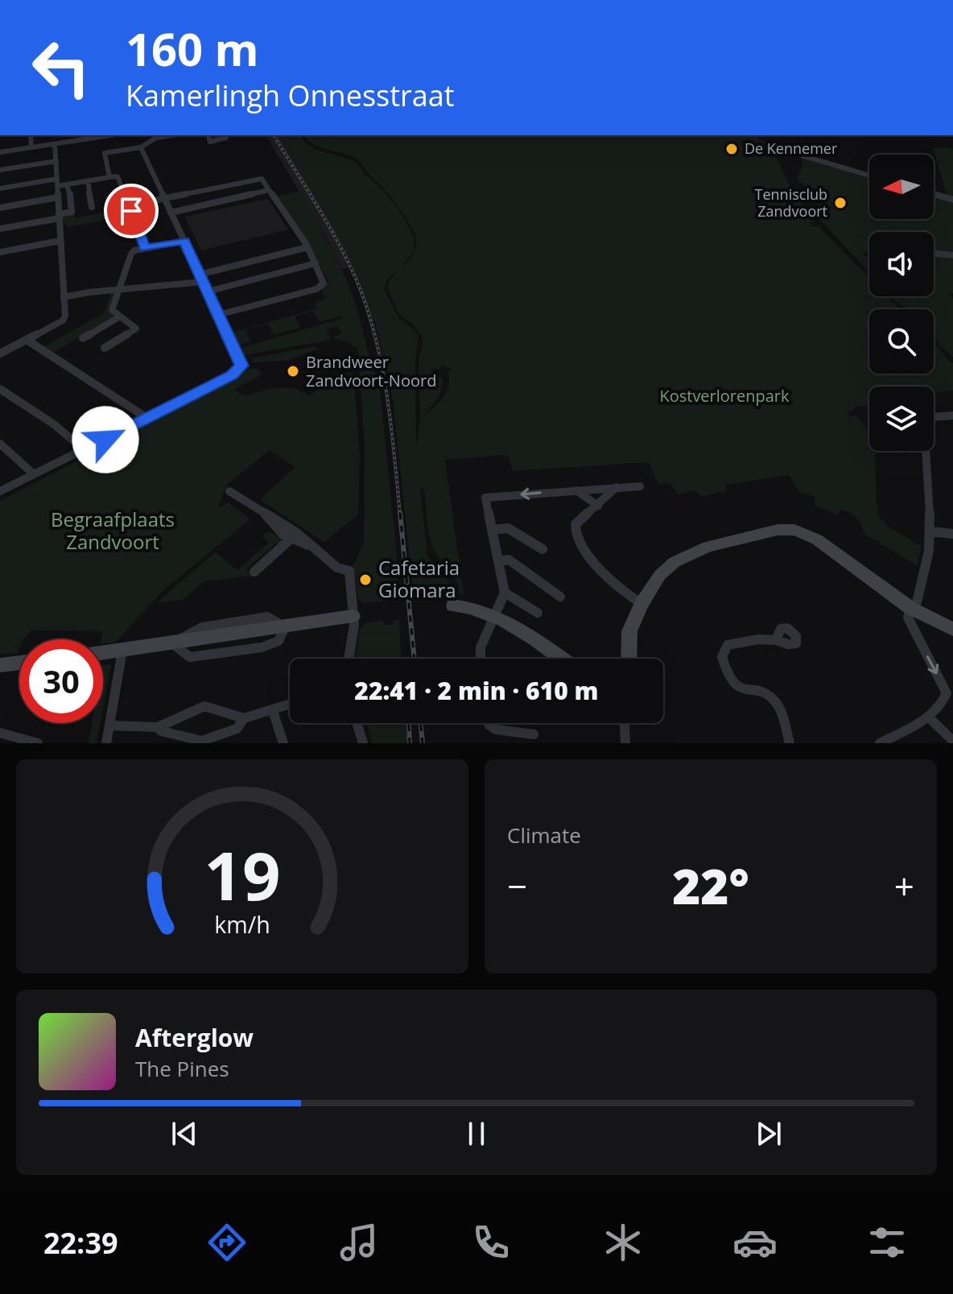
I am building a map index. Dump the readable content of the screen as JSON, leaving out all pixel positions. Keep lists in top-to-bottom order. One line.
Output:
{"parks":["Kostverlorenpark","Begraafplaats Zandvoort"],"places":["De Kennemer","Tennisclub Zandvoort","Brandweer Zandvoort-Noord","Cafetaria Giomara"],"north":"left","page":{"turn":["160 m","Kamerlingh Onnesstraat"],"limit":"30","trip":"22:41 · 2 min · 610 m","tile":"Climate","heat":["−","22°","+"],"song":["Afterglow","The Pines"],"tabs":"22:39","gauge":["19","km/h"]}}
